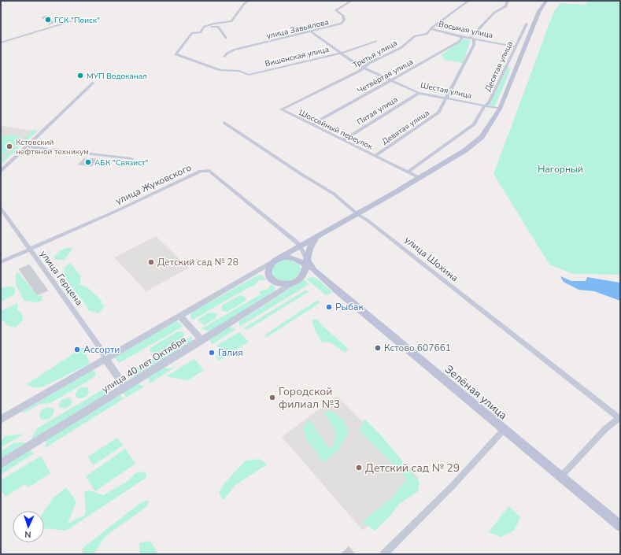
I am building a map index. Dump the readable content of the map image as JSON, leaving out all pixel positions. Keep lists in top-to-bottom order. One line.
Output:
{"streets":{"main road":["улица 40 лет Октября","Зелёная улица"],"street":["улица Завьялова","Восьмая улица","Третья улица","Вишенская улица","Десятая улица","Четвёртая улица","Шестая улица","Пятая улица","Девятая улица","Шоссейный переулок","улица Жуковского","улица Шохина","улица Герцена"]},"crossings":[["улица Завьялова","Шестая улица"],["Восьмая улица","Третья улица"],["Восьмая улица","Десятая улица"],["Восьмая улица","Четвёртая улица"],["Восьмая улица","Девятая улица"],["Третья улица","Шестая улица"],["Третья улица","Шоссейный переулок"],["Вишенская улица","Шестая улица"],["Десятая улица","Шестая улица"],["Десятая улица","Шоссейный переулок"],["Четвёртая улица","Шестая улица"],["Четвёртая улица","Шоссейный переулок"],["Шестая улица","Пятая улица"],["Шестая улица","Девятая улица"],["Пятая улица","Шоссейный переулок"],["Девятая улица","Шоссейный переулок"],["улица Жуковского","улица Герцена"],["улица Жуковского","улица 40 лет Октября"],["улица Жуковского","Зелёная улица"],["улица 40 лет Октября","Зелёная улица"]],"parks":["Нагорный"],"places":["ГСК \"Поиск\"","МУП Водоканал","Кстовский нефтяной техникум","АБК \"Связист\"","Детский сад № 28","Рыбак","Кстово 607661","Ассорти","Галия","Городской филиал №3","Детский сад № 29"],"north":"bottom"}
